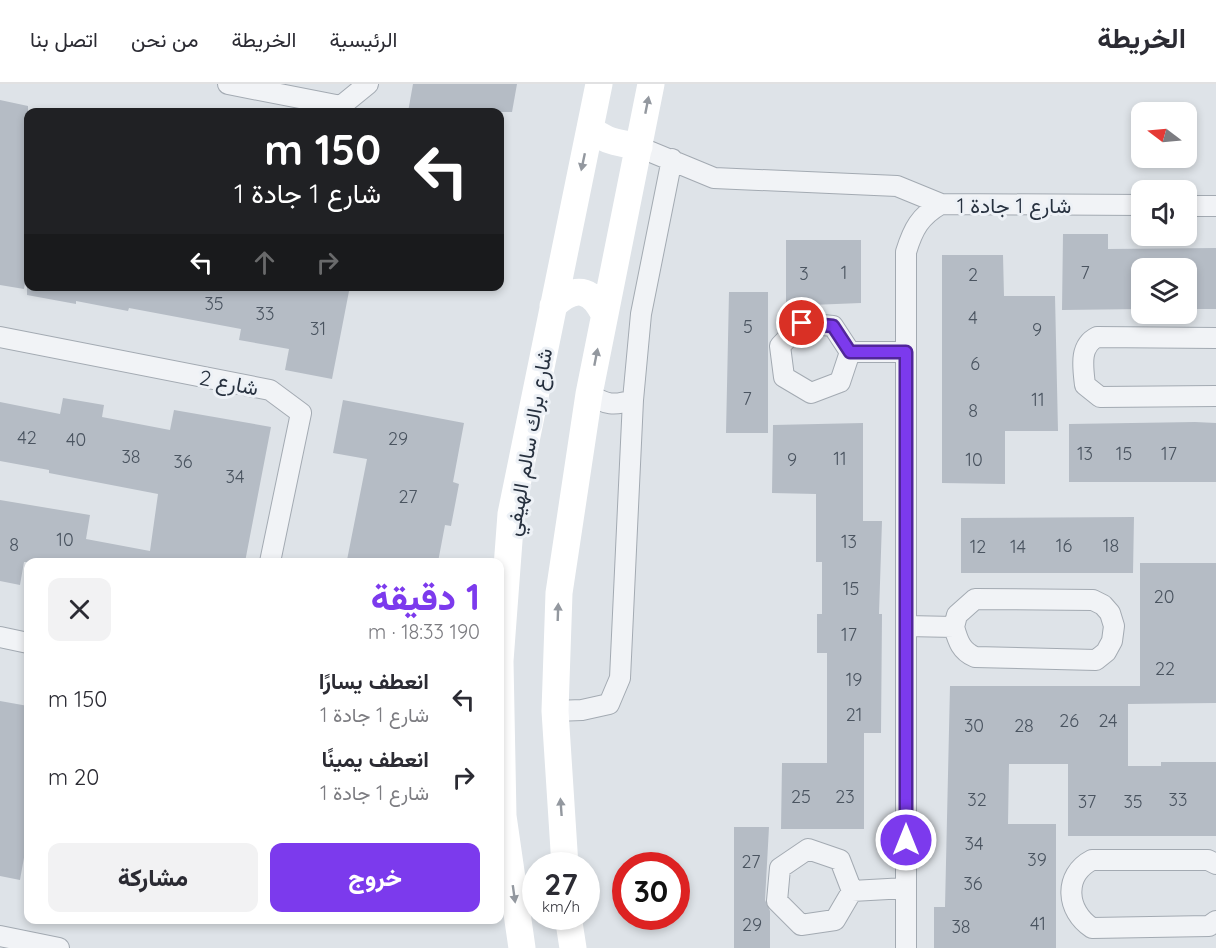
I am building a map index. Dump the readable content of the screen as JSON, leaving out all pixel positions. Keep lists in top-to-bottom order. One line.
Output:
{"streets":{"main road":["شارع براك سالم الهيفي"],"street":["شارع 1 جادة 1","شارع 2"]},"house_numbers":["1","7","3","2","35","33","4","5","31","9","6","7","11","8","42","29","40","13","15","17","38","11","9","10","36","34","27","10","13","8","16","18","12","14","15","20","17","22","19","21","26","24","30","28","25","23","32","33","37","35","34","39","27","36","41","29","38"],"north":"left","page":{"header":"الخريطة","nav":["الرئيسية","الخريطة","من نحن","اتصل بنا"],"turn":["150 m","شارع 1 جادة 1"],"heading":["1 دقيقة","190 m · 18:33"],"list":[{"name":"انعطف يسارًا","note":"شارع 1 جادة 1","value":"150 m"},{"name":"انعطف يمينًا","note":"شارع 1 جادة 1","value":"20 m"}],"buttons":["خروج","مشاركة"],"speed":"27 km/h","limit":"30"}}
